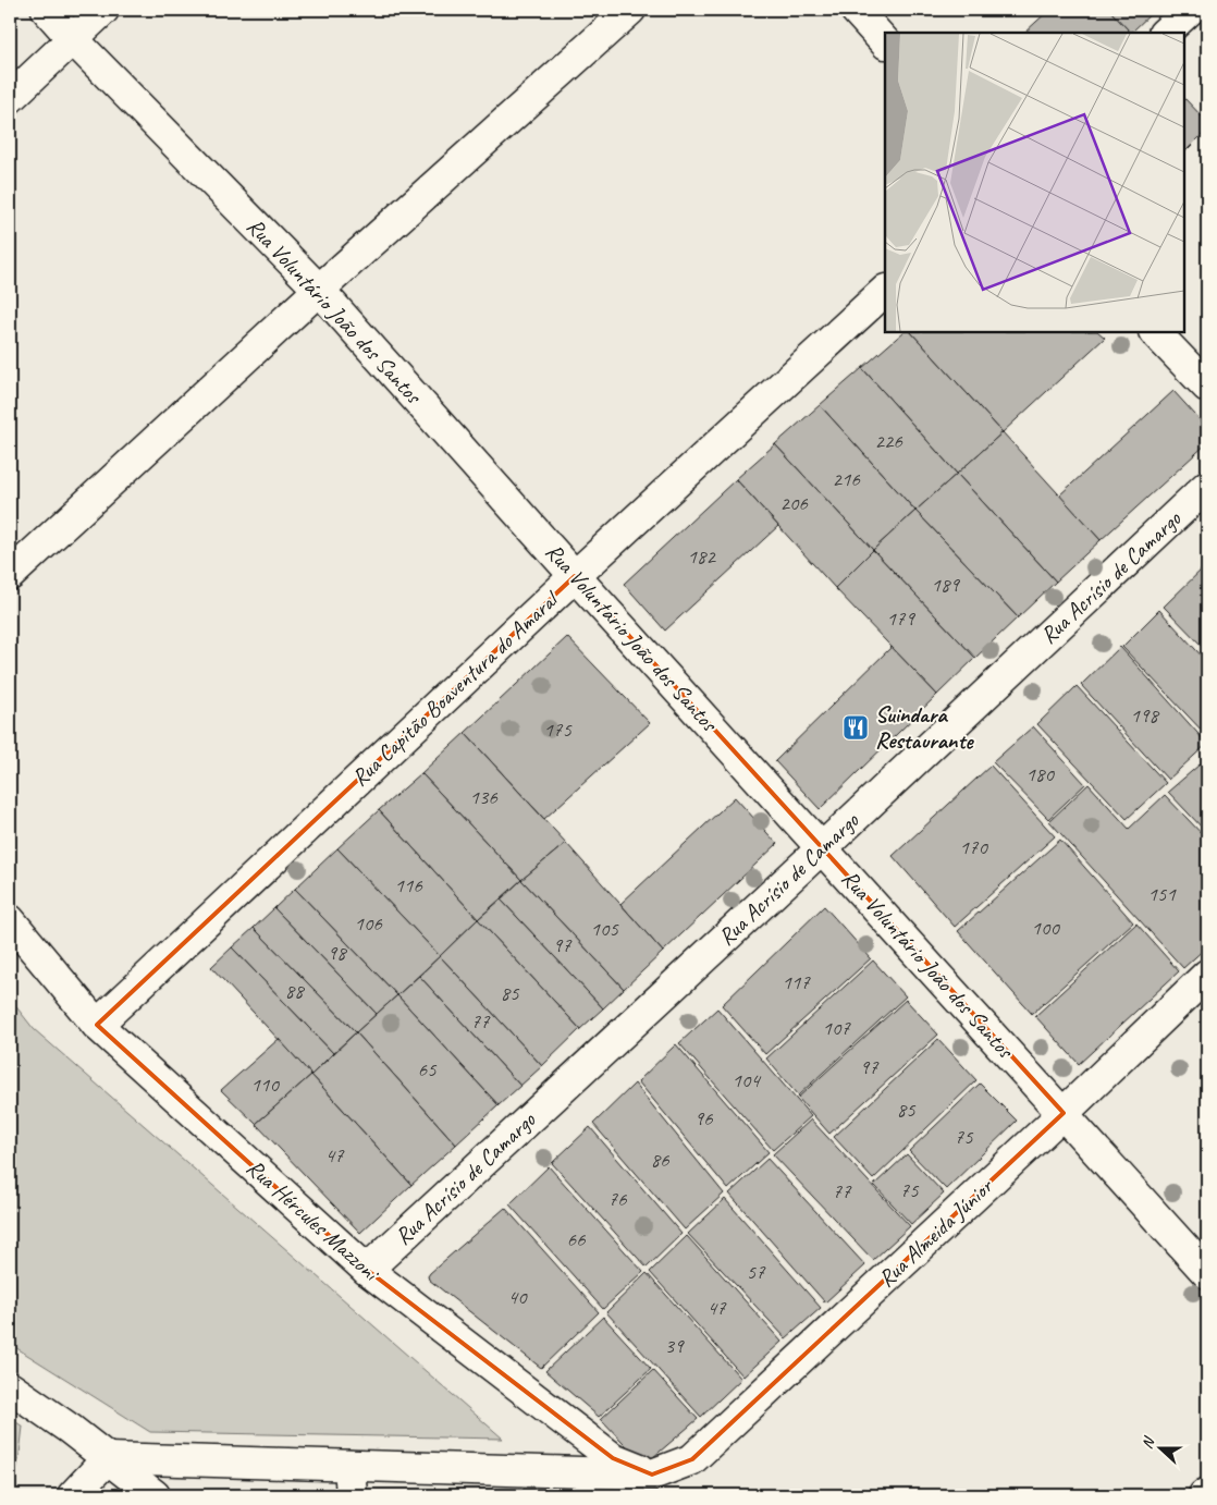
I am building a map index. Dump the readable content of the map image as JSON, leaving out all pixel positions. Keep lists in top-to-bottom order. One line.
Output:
{"streets":{"street":["Rua Voluntário João dos Santos","Rua Acrísio de Camargo","Rua Capitão Boaventura do Amaral","Rua Hércules Mazzoni","Rua Almeida Júnior"]},"crossings":[["Rua Voluntário João dos Santos","Rua Acrísio de Camargo"],["Rua Voluntário João dos Santos","Rua Capitão Boaventura do Amaral"],["Rua Voluntário João dos Santos","Rua Almeida Júnior"],["Rua Acrísio de Camargo","Rua Hércules Mazzoni"],["Rua Capitão Boaventura do Amaral","Rua Hércules Mazzoni"],["Rua Hércules Mazzoni","Rua Almeida Júnior"]],"places":{"restaurant":["Suindara Restaurante"]},"house_numbers":["226","216","206","182","189","179","198","175","180","136","170","116","151","106","100","105","97","98","117","88","85","77","107","97","65","104","110","85","96","75","47","86","75","77","76","66","57","40","47","39"],"north":"left"}
